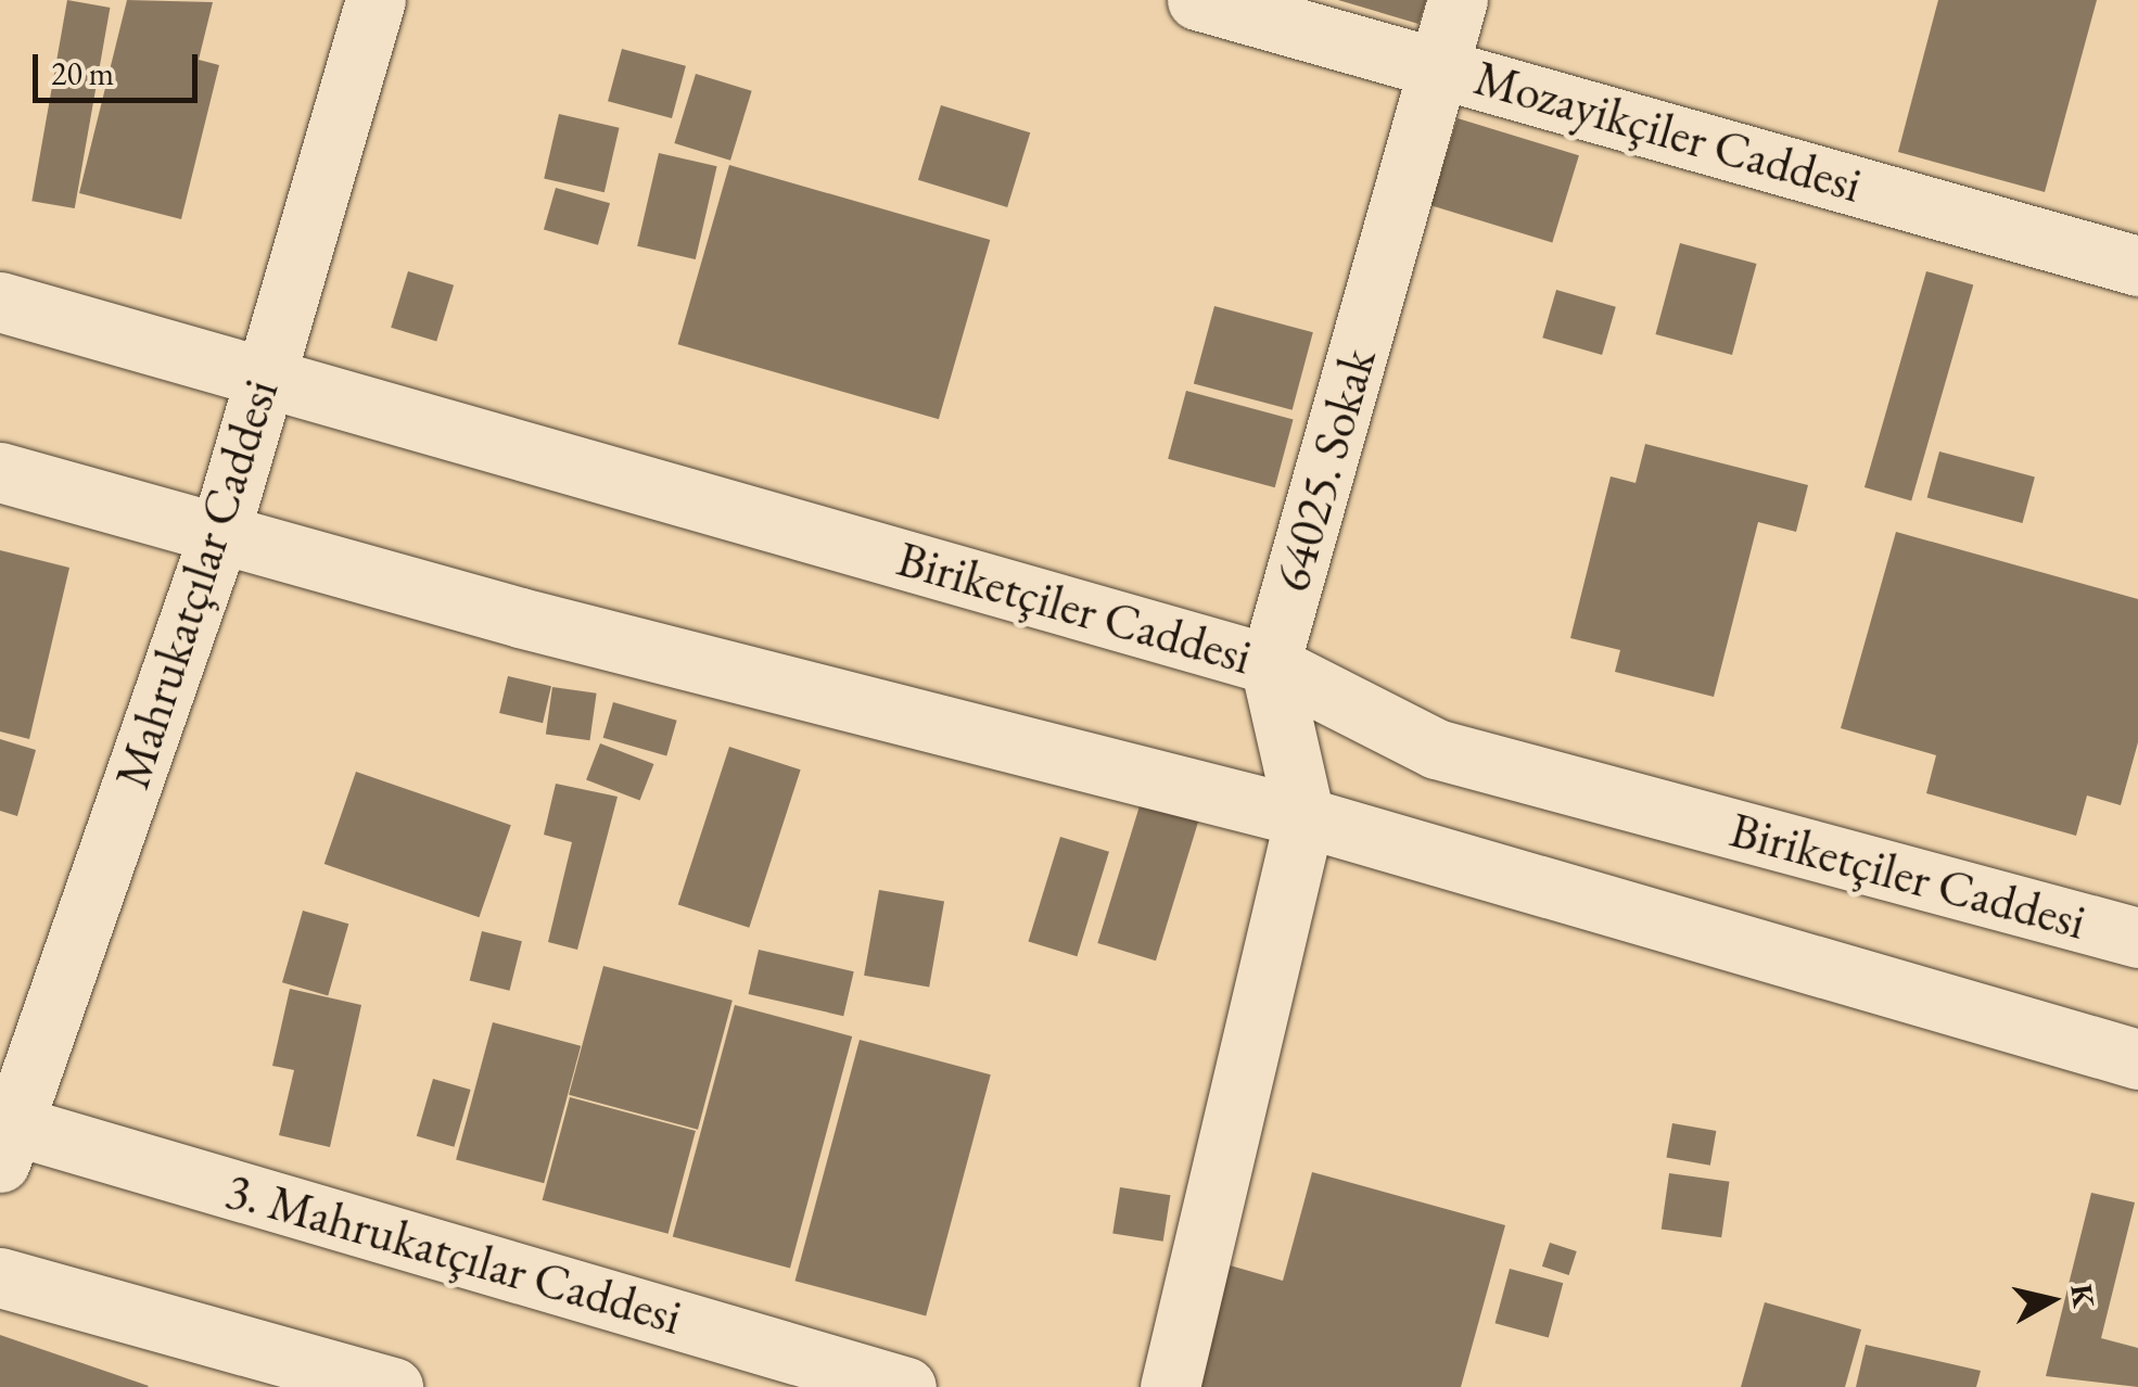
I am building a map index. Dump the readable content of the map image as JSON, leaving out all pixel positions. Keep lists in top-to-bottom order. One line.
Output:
{"streets":{"street":["Mozayikçiler Caddesi","64025. Sokak","Mahrukatçılar Caddesi","Biriketçiler Caddesi","3. Mahrukatçılar Caddesi"]},"crossings":[["Mozayikçiler Caddesi","64025. Sokak"],["64025. Sokak","Biriketçiler Caddesi"],["Mahrukatçılar Caddesi","Biriketçiler Caddesi"],["Mahrukatçılar Caddesi","3. Mahrukatçılar Caddesi"]],"scale_bar":"20 m","north":"right"}
